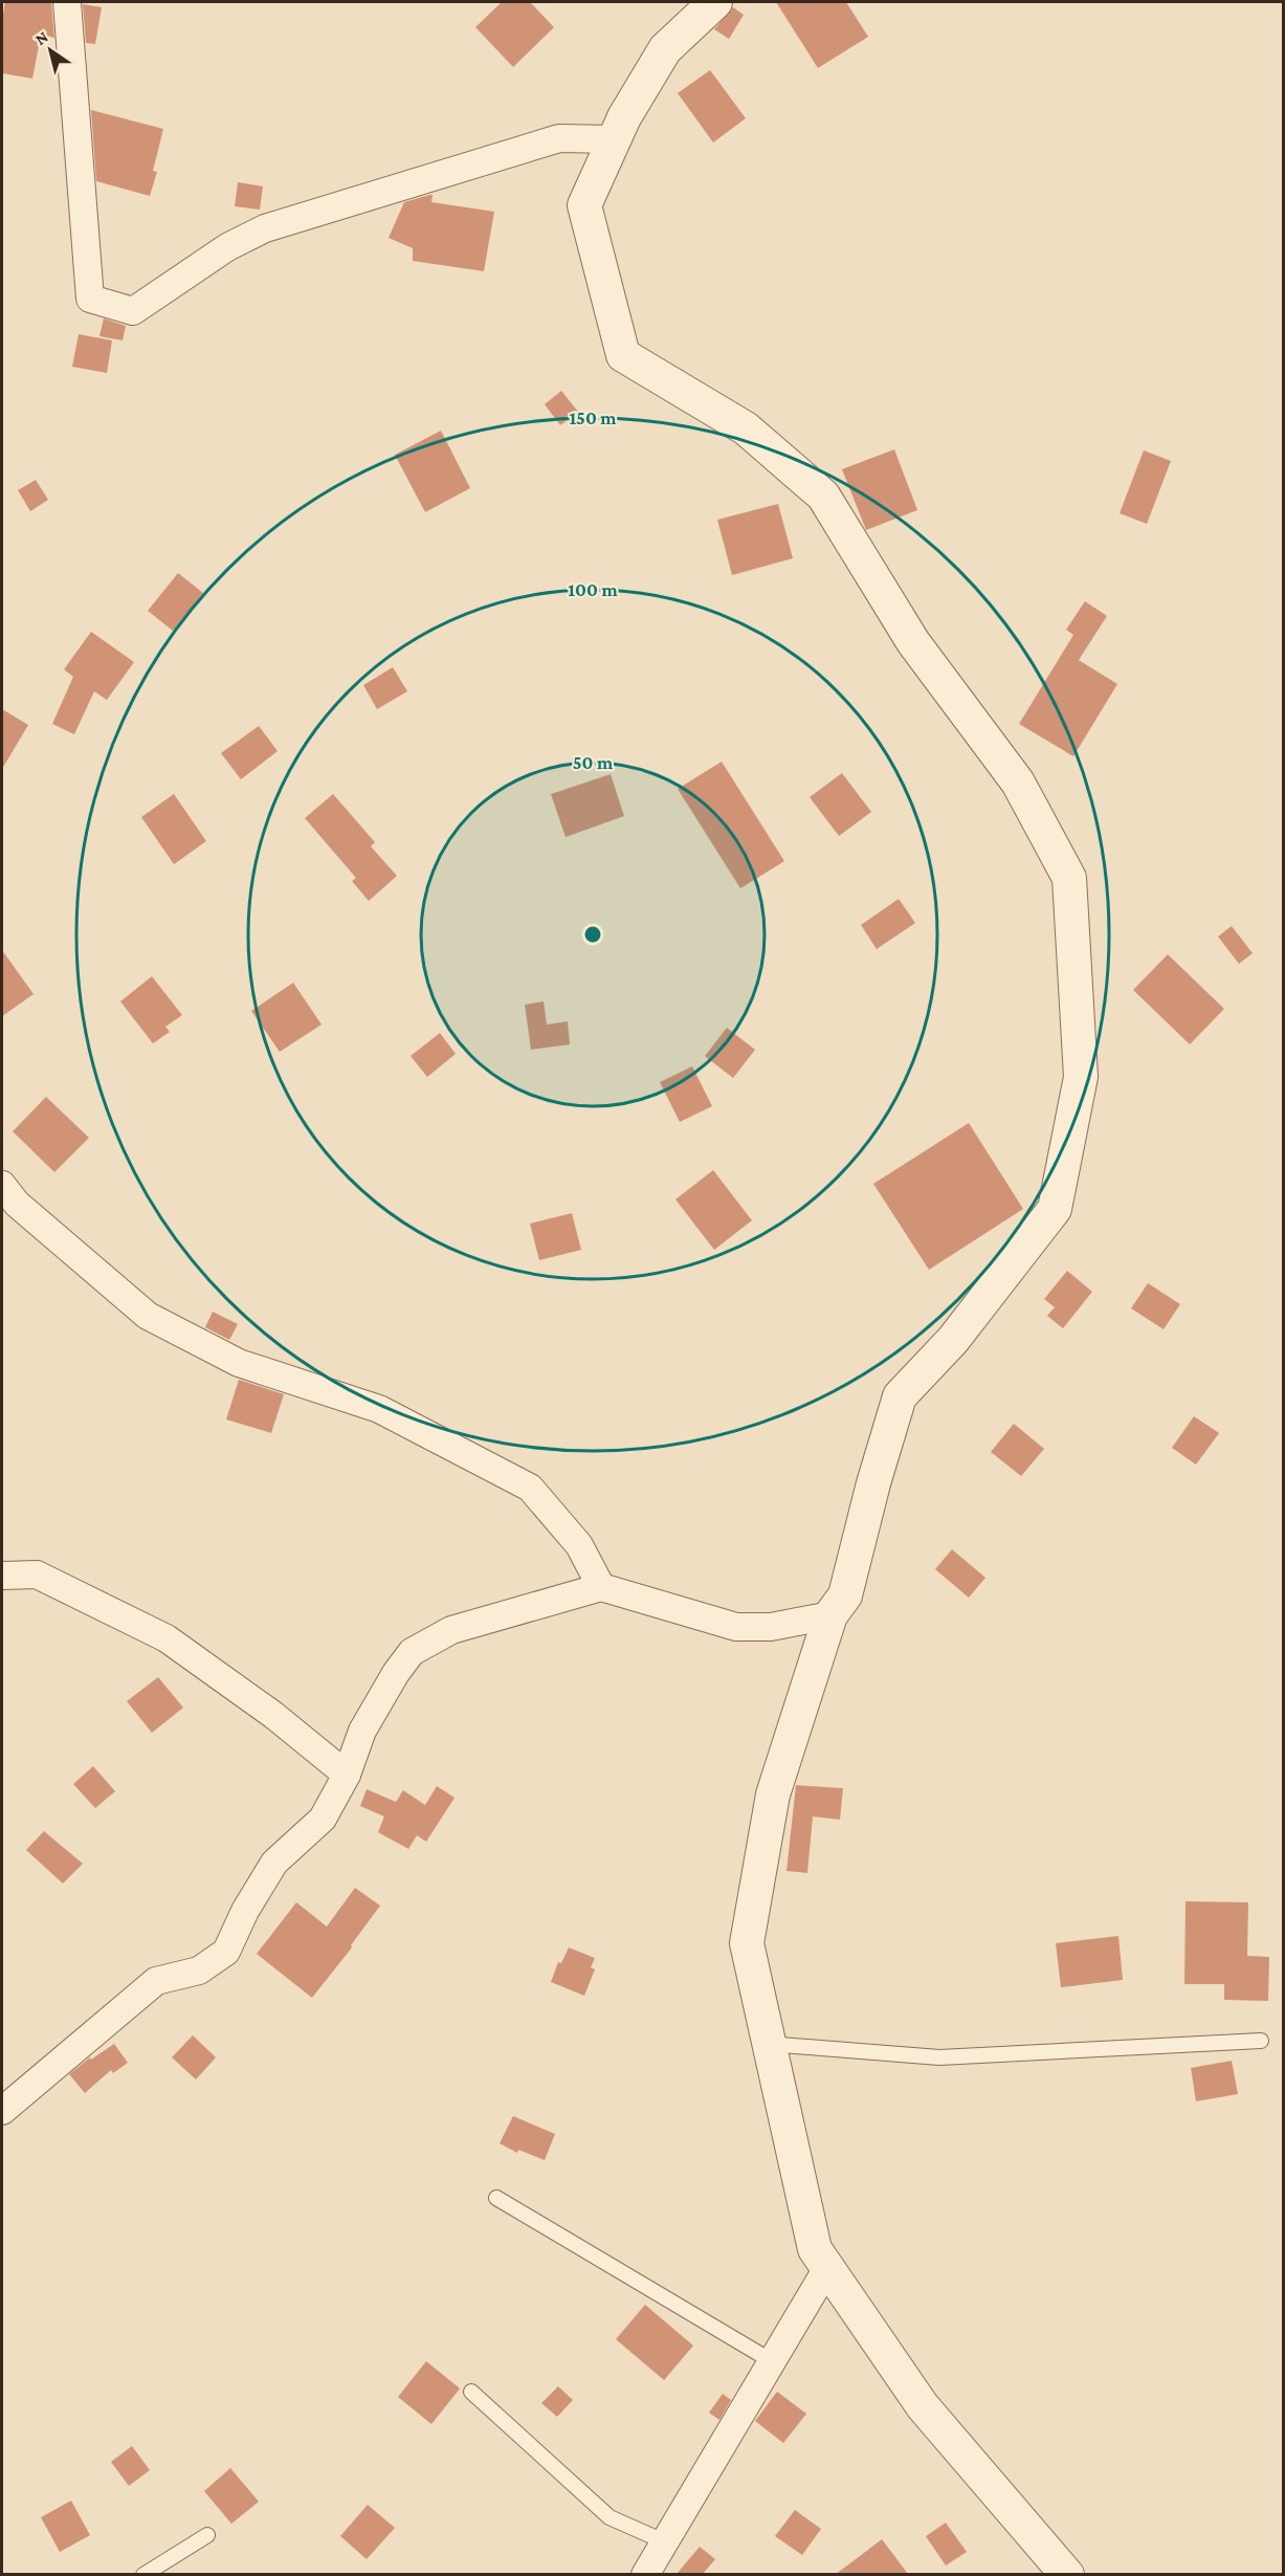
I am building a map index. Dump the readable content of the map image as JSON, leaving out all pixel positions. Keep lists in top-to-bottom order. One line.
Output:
{"north":"top left","rings":["150 m","100 m","50 m"]}
